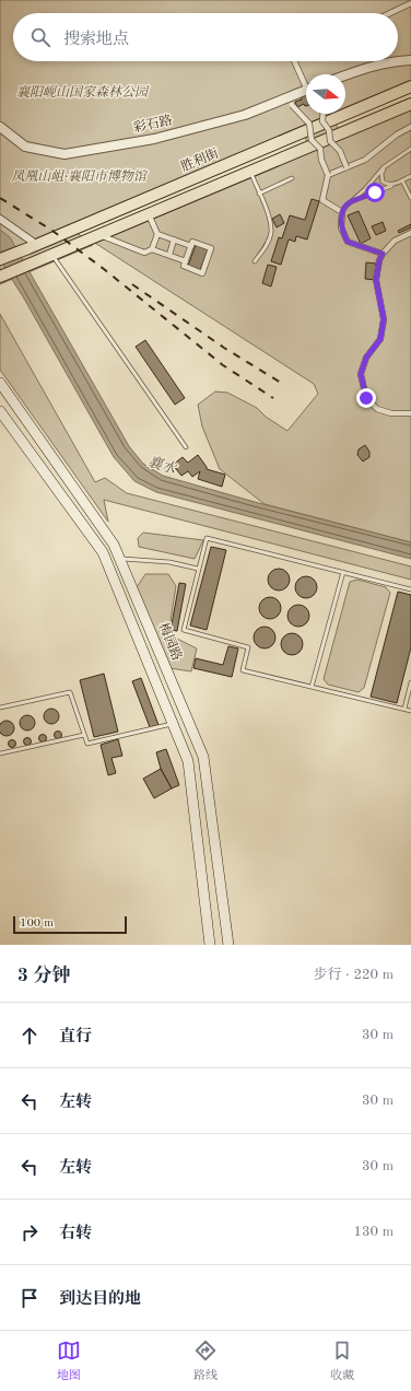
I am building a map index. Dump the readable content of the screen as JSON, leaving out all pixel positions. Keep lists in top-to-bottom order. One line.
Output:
{"streets":{"highway":["胜利街"],"main road":["梅园路"],"street":["彩石路"]},"water":["襄水"],"parks":["襄阳岘山国家森林公园","凤凰山岨·襄阳市博物馆"],"scale_bar":"100 m","north":"right","page":{"search":"搜索地点","scale":"100 m","heading":["3 分钟","步行 · 220 m"],"list":[["直行","30 m"],["左转","30 m"],["左转","30 m"],["右转","130 m"],"到达目的地"],"nav":["地图","路线","收藏"]}}
